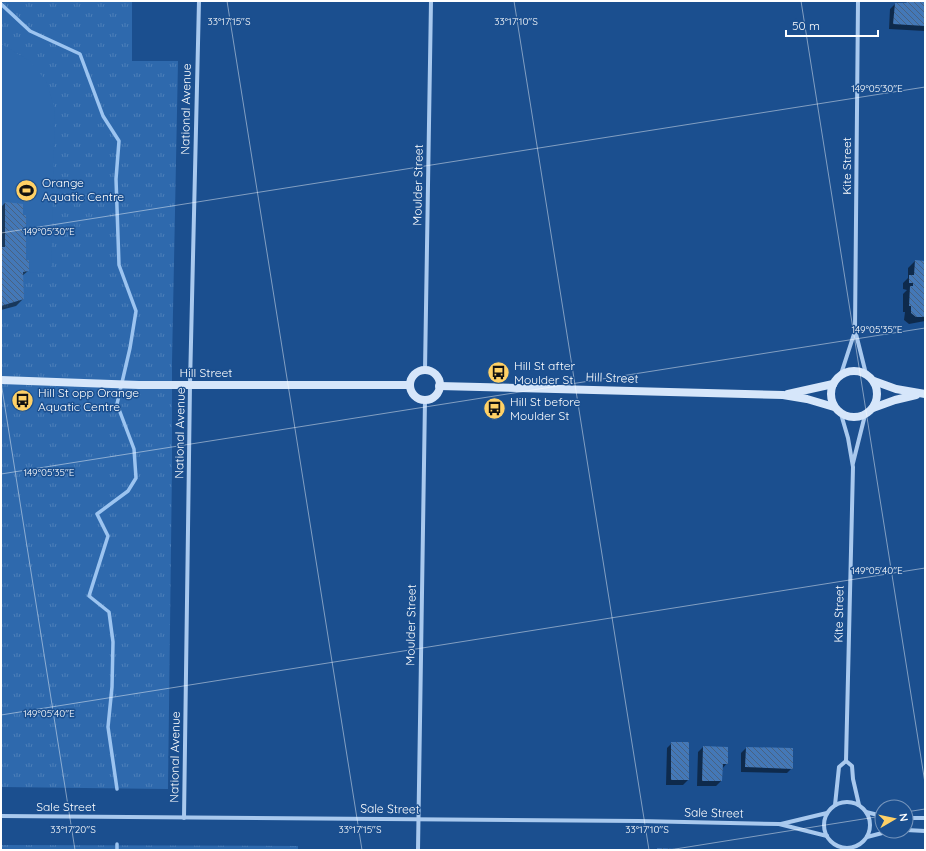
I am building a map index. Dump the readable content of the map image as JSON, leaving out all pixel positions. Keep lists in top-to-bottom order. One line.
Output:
{"streets":{"street":["National Avenue","Kite Street","Moulder Street","Hill Street","Sale Street"]},"crossings":[["National Avenue","Hill Street"],["National Avenue","Sale Street"],["Kite Street","Hill Street"],["Kite Street","Sale Street"],["Moulder Street","Hill Street"],["Moulder Street","Sale Street"]],"places":{"sports":["Orange Aquatic Centre"],"bus stop":["Hill St after Moulder St","Hill St opp Orange Aquatic Centre","Hill St before Moulder St"]},"scale_bar":"50 m","north":"right","coordinates":["33°17'15\"S","33°17'10\"S","149°05'30\"E","149°05'35\"E","149°05'40\"E","33°17'20\"S"]}
